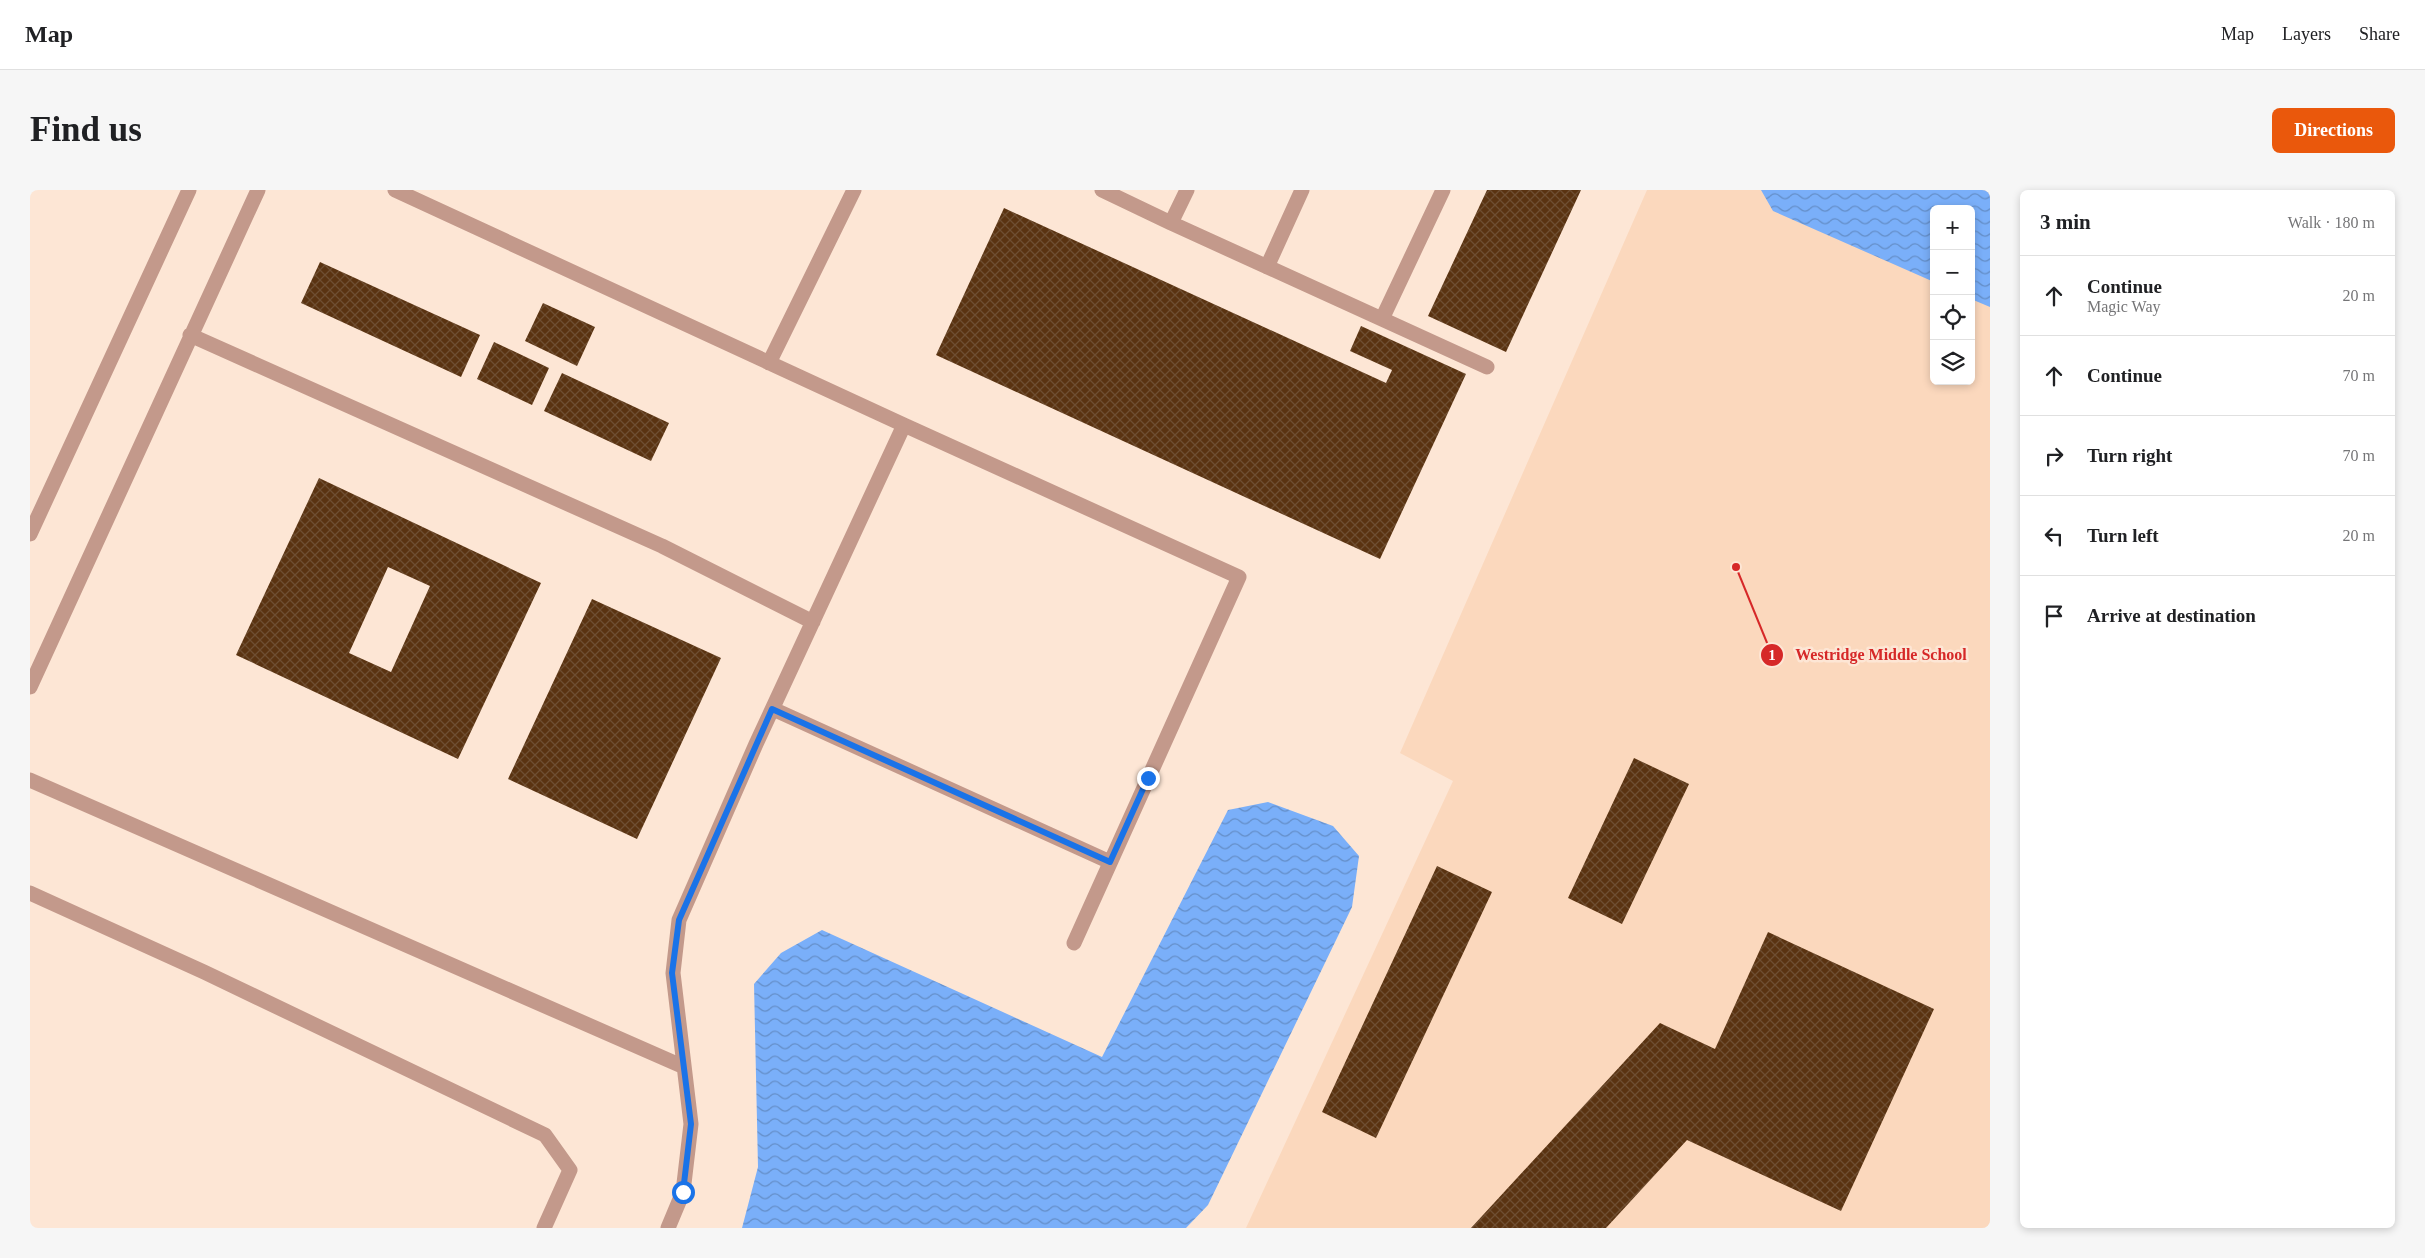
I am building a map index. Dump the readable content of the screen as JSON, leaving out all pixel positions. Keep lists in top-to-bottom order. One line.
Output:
{"places":["Westridge Middle School"],"page":{"header":"Map","nav":["Map","Layers","Share"],"buttons":"Directions","title":"Find us","heading":["3 min","Walk · 180 m"],"map_buttons":["+","−"],"list":[["Continue","Magic Way","20 m"],["Continue","70 m"],["Turn right","70 m"],["Turn left","20 m"],"Arrive at destination"]}}
